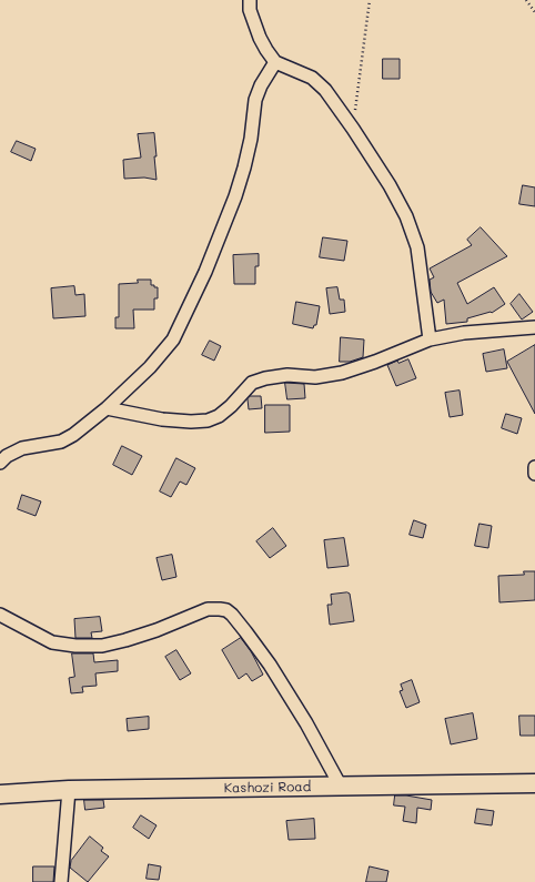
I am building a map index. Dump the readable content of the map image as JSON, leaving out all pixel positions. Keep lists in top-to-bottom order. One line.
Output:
{"streets":{"main road":["Kashozi Road"]}}
